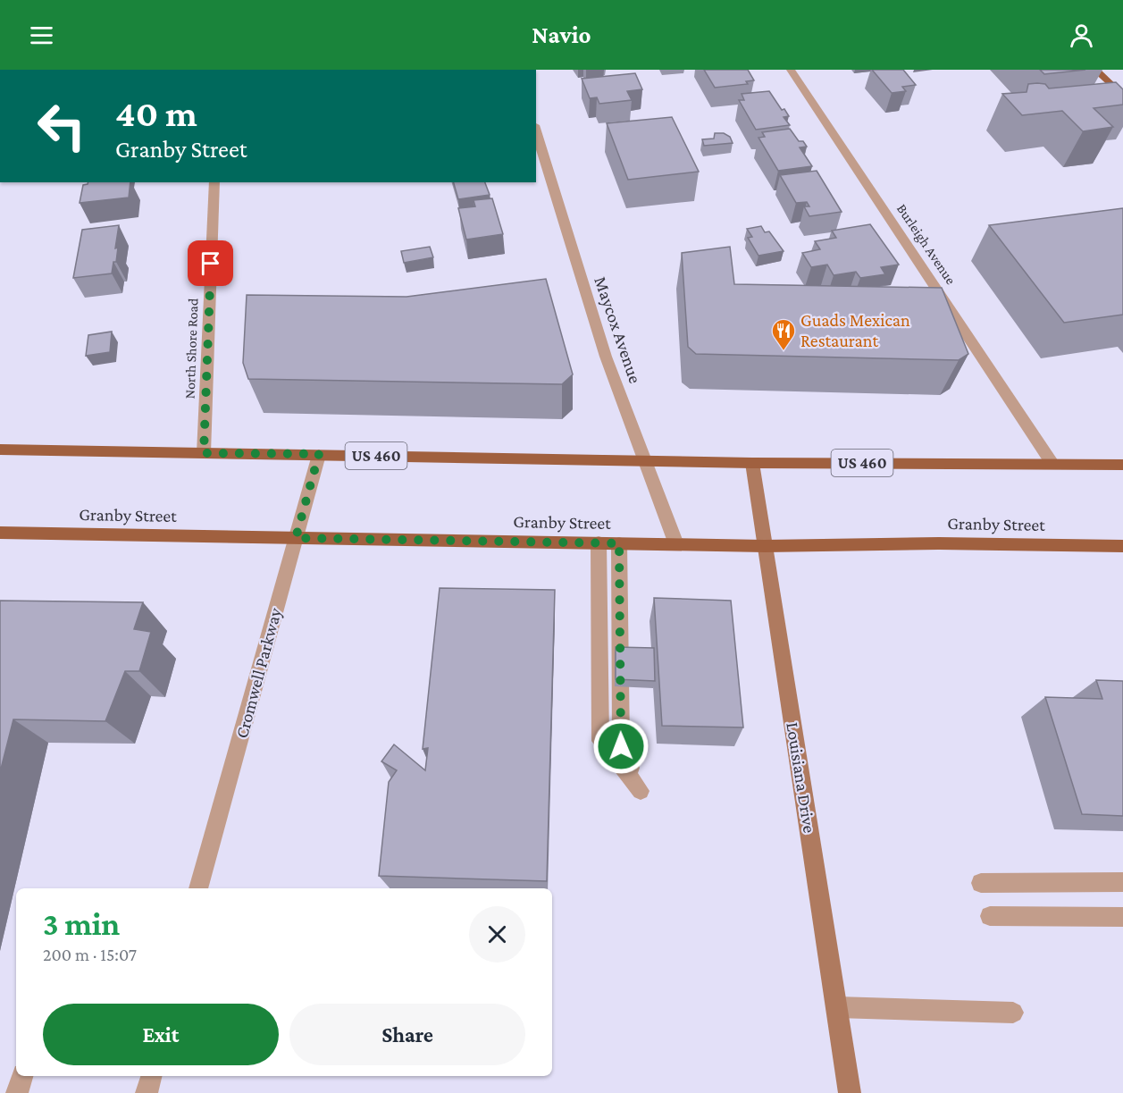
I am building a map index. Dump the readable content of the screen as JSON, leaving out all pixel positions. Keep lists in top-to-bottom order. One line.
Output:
{"streets":{"main road":["US 460","Granby Street"],"street":["Burleigh Avenue","Maycox Avenue","North Shore Road","Cromwell Parkway","Louisiana Drive"]},"crossings":[["Burleigh Avenue","US 460"],["Maycox Avenue","US 460"],["Maycox Avenue","Granby Street"],["North Shore Road","US 460"],["US 460","Cromwell Parkway"],["US 460","Louisiana Drive"],["Granby Street","Cromwell Parkway"],["Granby Street","Louisiana Drive"]],"places":{"restaurant":["Guads Mexican Restaurant"]},"page":{"header":"Navio","turn":["40 m","Granby Street"],"heading":["3 min","200 m · 15:07"],"buttons":["Exit","Share"]}}
